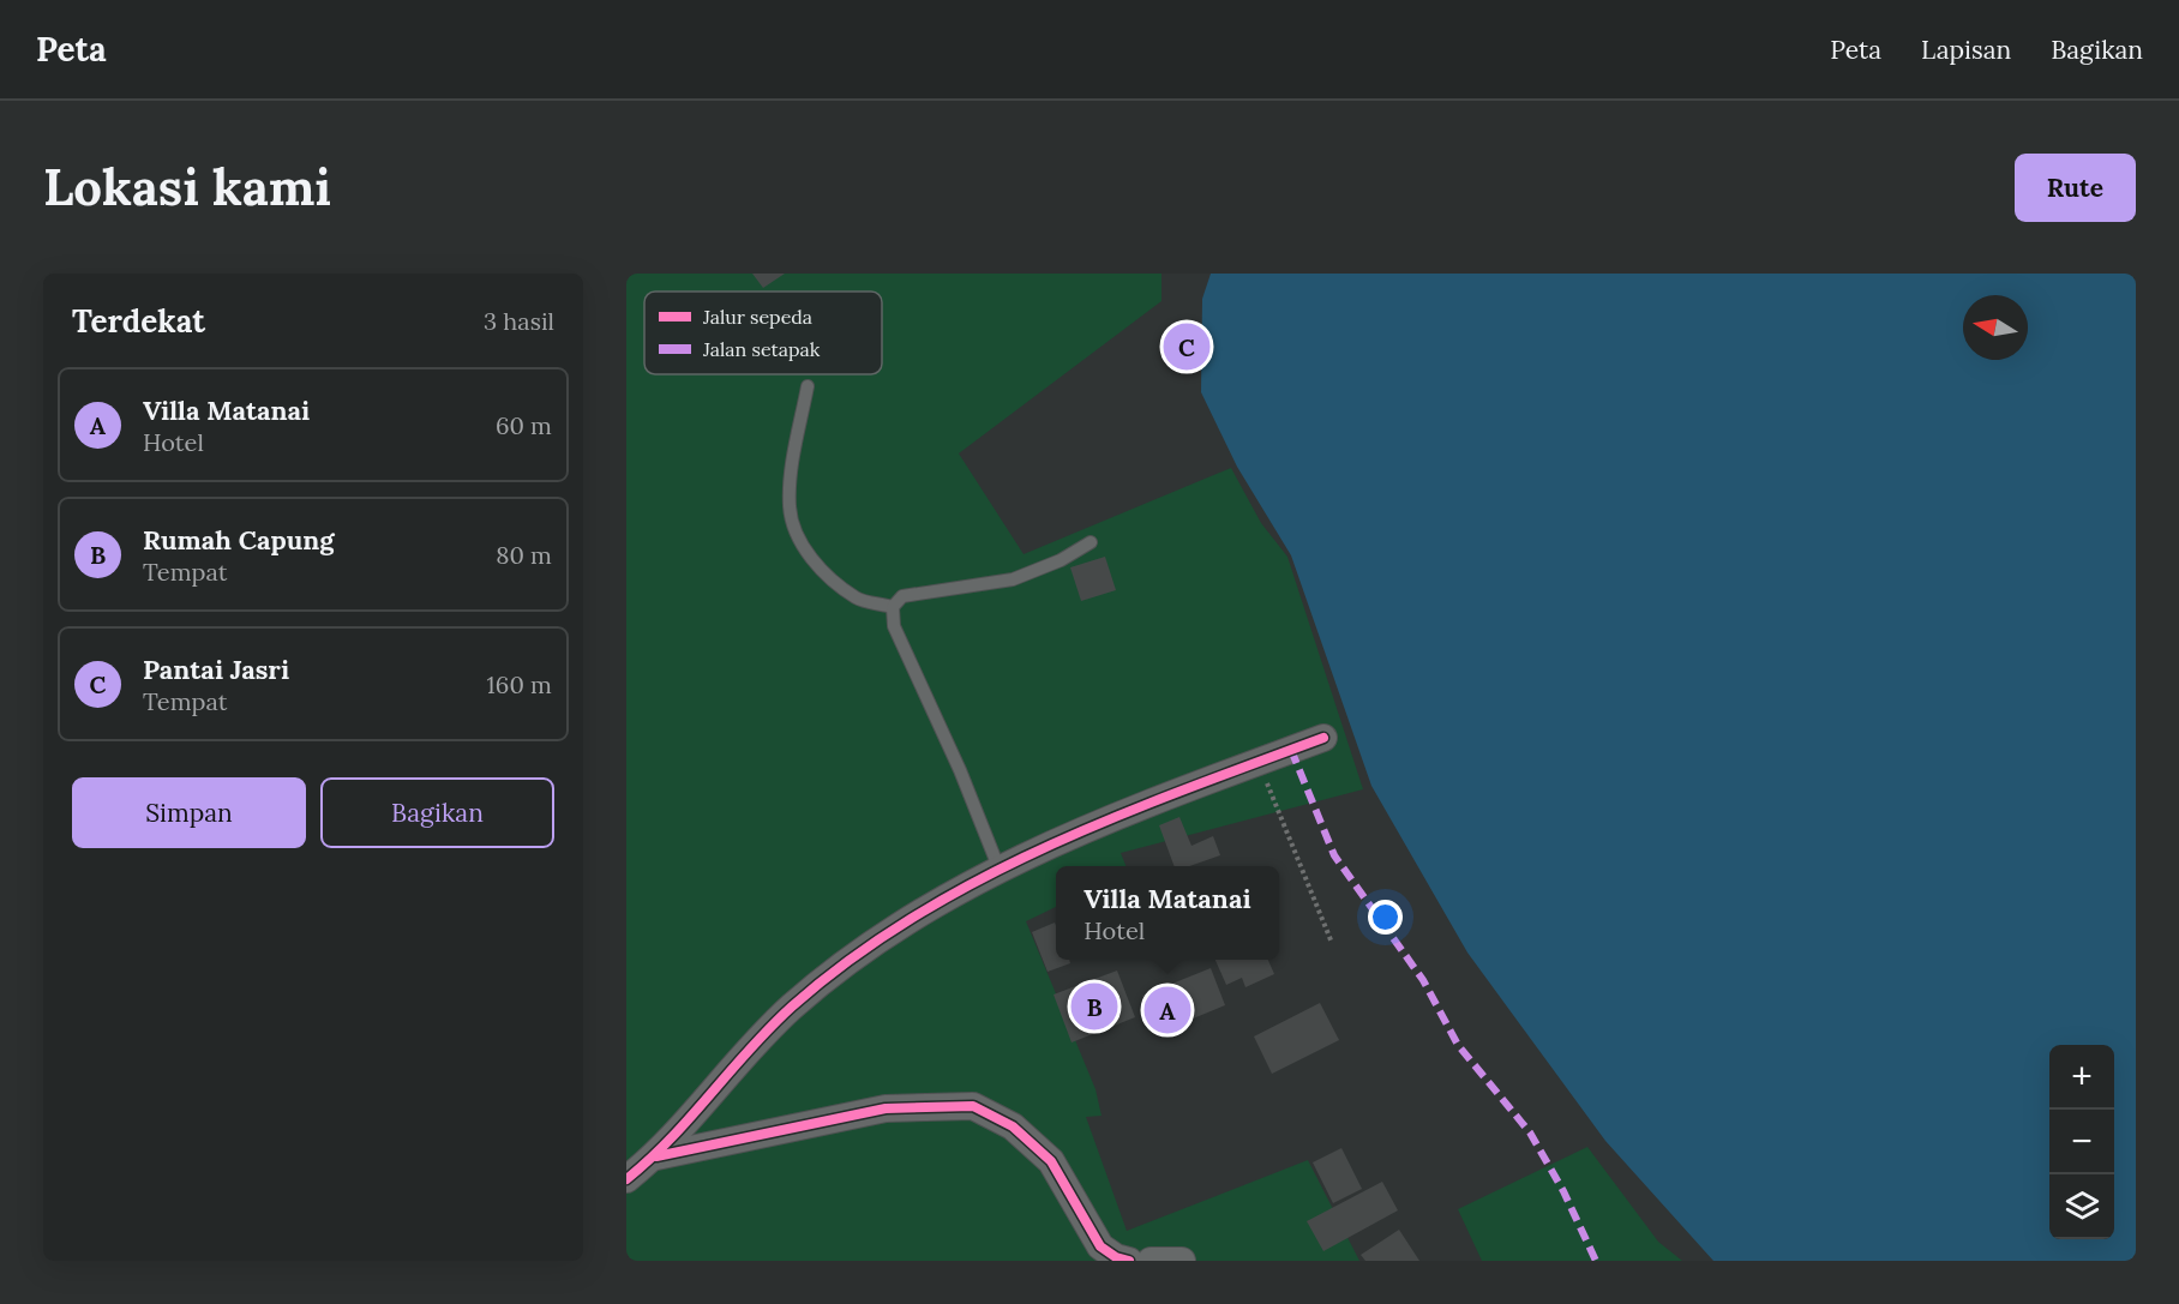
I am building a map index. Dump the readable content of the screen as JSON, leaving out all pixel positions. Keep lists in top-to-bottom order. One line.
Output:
{"legend":["Jalur sepeda","Jalan setapak"],"north":"left","page":{"header":"Peta","nav":["Peta","Lapisan","Bagikan"],"buttons":["Rute",["Simpan","Bagikan"]],"title":"Lokasi kami","heading":["Terdekat","3 hasil"],"pins":["C","B","A"],"list":[{"mark":"A","name":"Villa Matanai","note":"Hotel","value":"60 m"},{"mark":"B","name":"Rumah Capung","note":"Tempat","value":"80 m"},{"mark":"C","name":"Pantai Jasri","note":"Tempat","value":"160 m"}],"popup":["Villa Matanai","Hotel"],"map_buttons":["+","−"]}}
